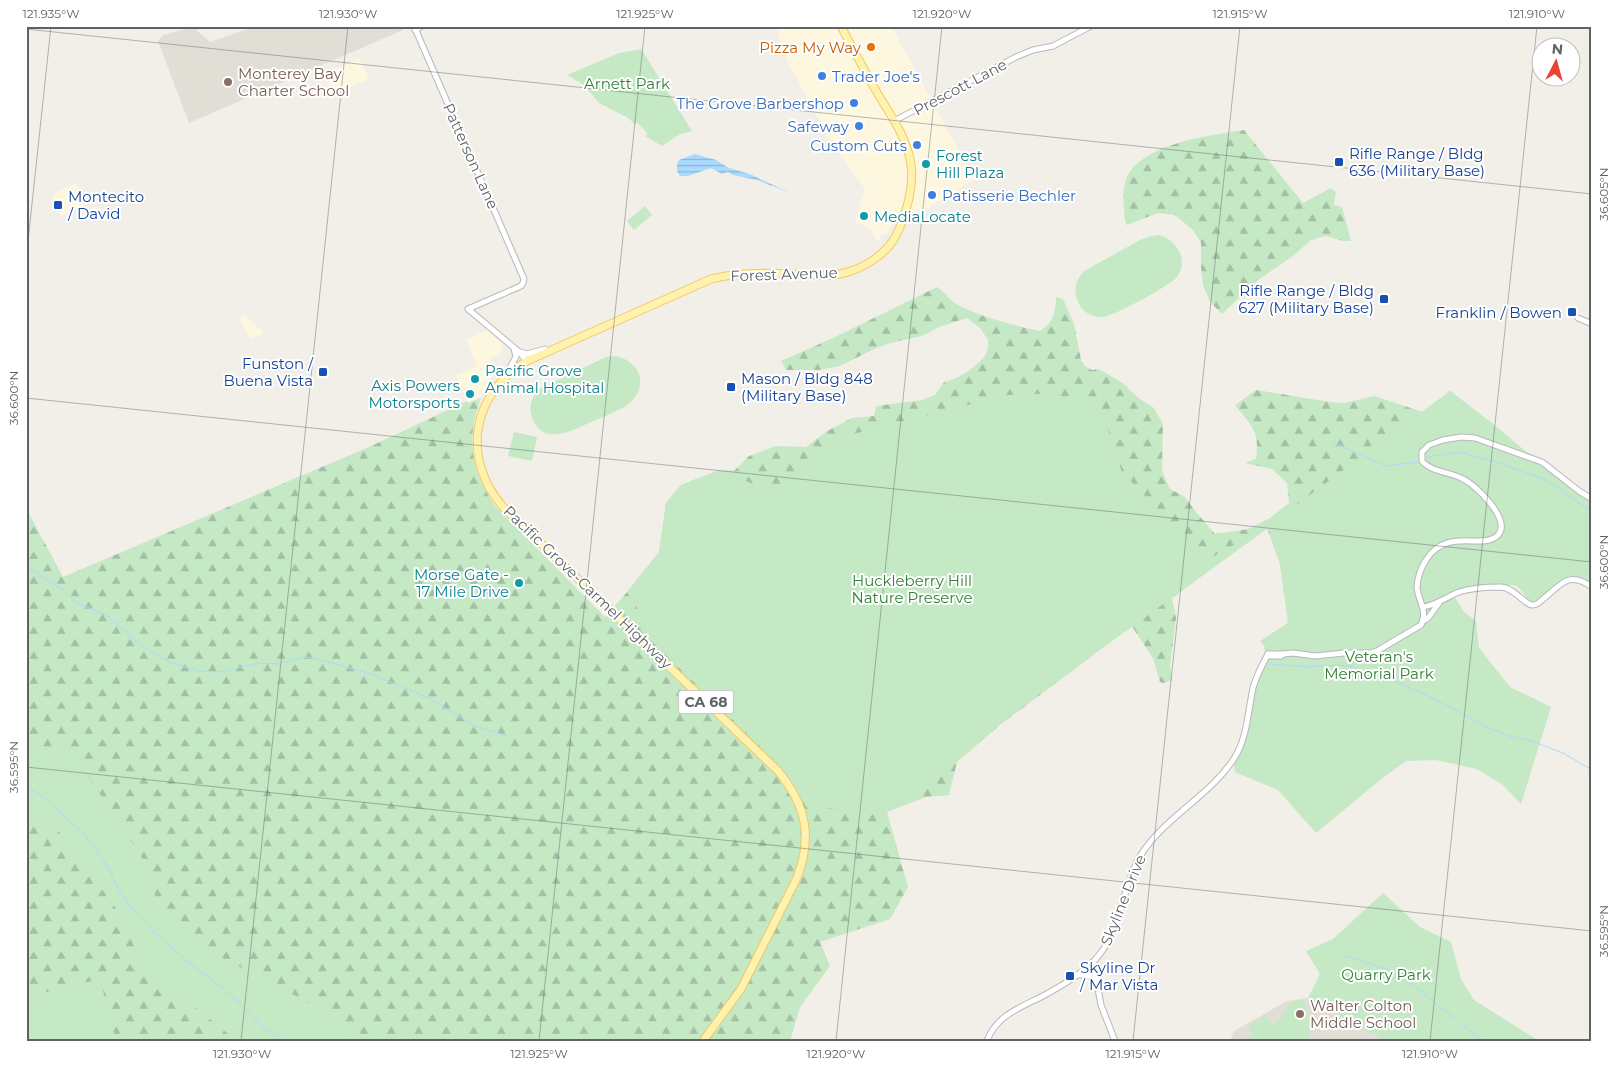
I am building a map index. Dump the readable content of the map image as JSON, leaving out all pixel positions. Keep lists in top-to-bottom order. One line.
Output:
{"streets":{"main road":["Forest Avenue","Pacific Grove-Carmel Highway","CA 68"],"street":["Prescott Lane","Patterson Lane","Skyline Drive"]},"crossings":[["Prescott Lane","Forest Avenue"],["Forest Avenue","Pacific Grove-Carmel Highway"]],"parks":["Arnett Park","Huckleberry Hill Nature Preserve","Veteran's Memorial Park","Quarry Park"],"places":{"other":["Pizza My Way","Trader Joe's","Monterey Bay Charter School","The Grove Barbershop","Safeway","Custom Cuts","Forest Hill Plaza","Patisserie Bechler","MediaLocate","Pacific Grove Animal Hospital","Axis Powers Motorsports","Morse Gate - 17 Mile Drive","Walter Colton Middle School"],"transit":["Rifle Range / Bldg 636 (Military Base)","Montecito / David","Rifle Range / Bldg 627 (Military Base)","Franklin / Bowen","Funston / Buena Vista","Mason / Bldg 848 (Military Base)","Skyline Dr / Mar Vista"]},"north":"top","coordinates":["121.935°W","121.930°W","121.925°W","121.920°W","121.915°W","121.910°W","36.605°N","36.600°N","36.595°N"]}
